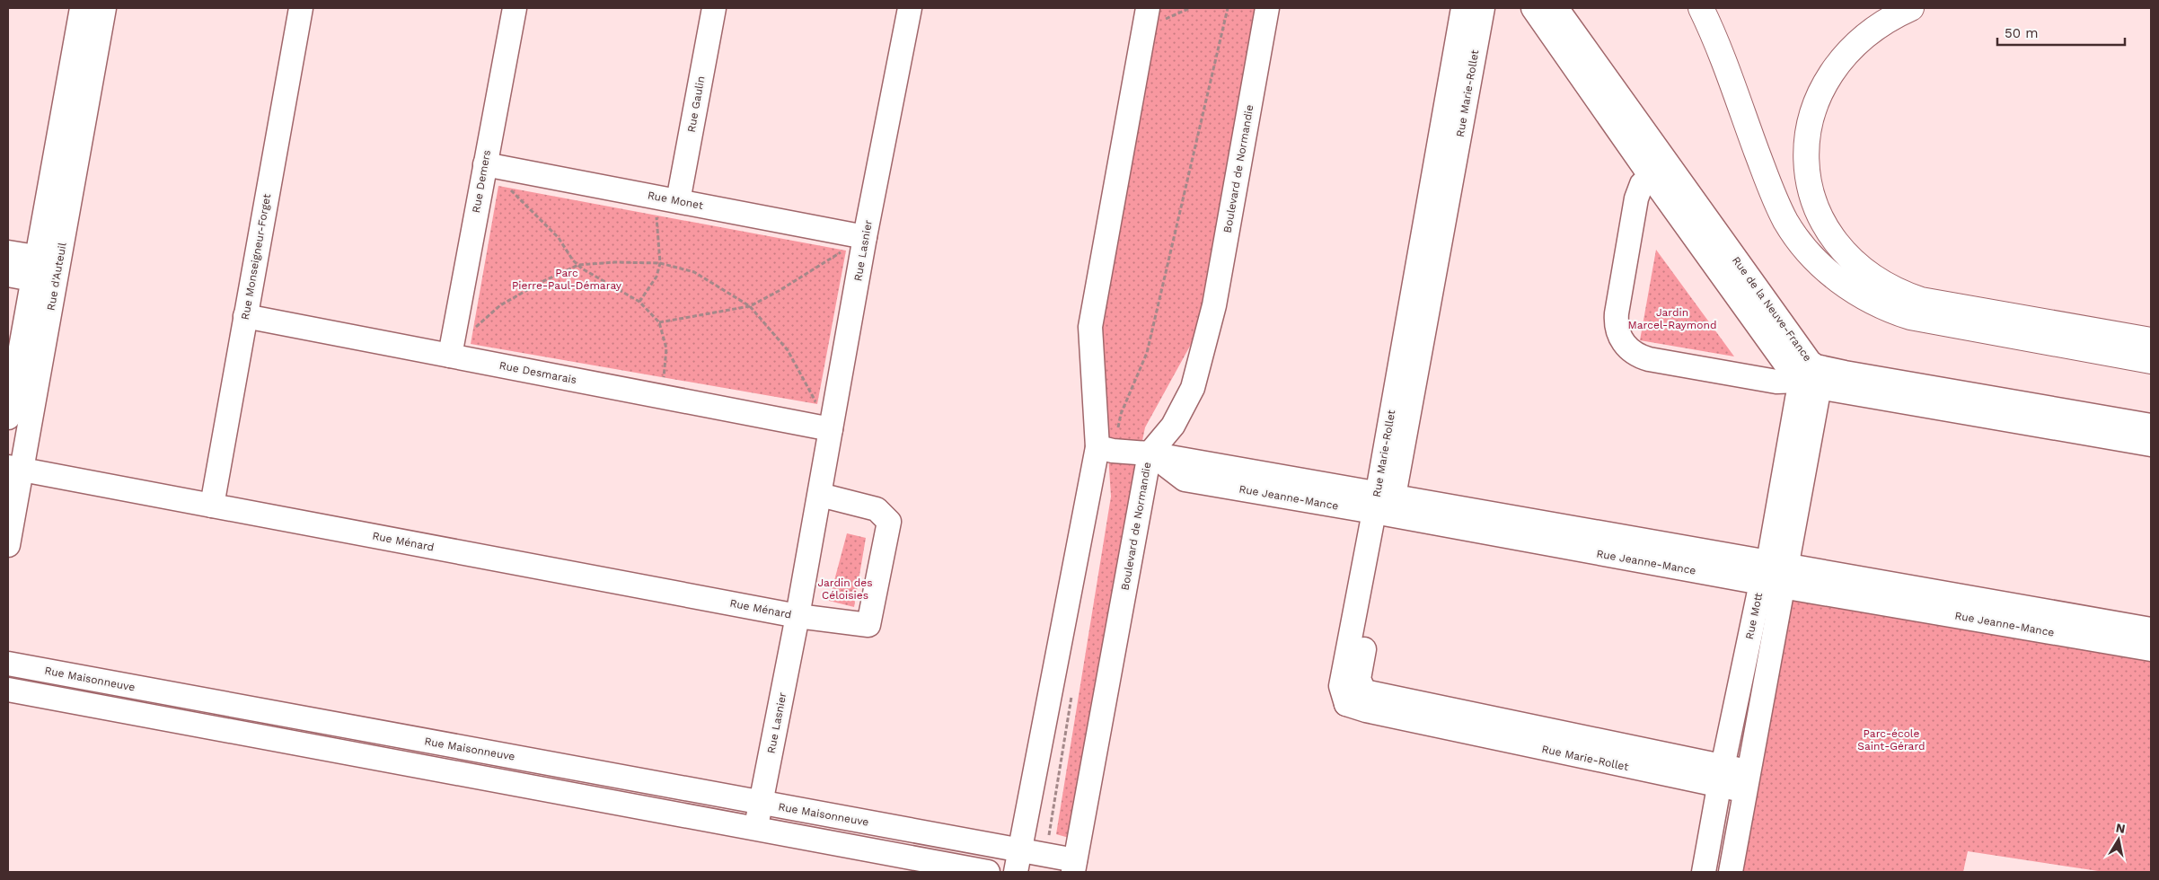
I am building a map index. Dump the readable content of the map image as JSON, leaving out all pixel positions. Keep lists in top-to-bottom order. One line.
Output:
{"streets":{"street":["Rue Marie-Rollet","Rue Gaulin","Boulevard de Normandie","Rue Demers","Rue Monet","Rue Lasnier","Rue Monseigneur-Forget","Rue d'Auteuil","Rue de la Neuve-France","Rue Desmarais","Rue Jeanne-Mance","Rue Ménard","Rue Mott","Rue Maisonneuve"]},"crossings":[["Rue Marie-Rollet","Rue Jeanne-Mance"],["Rue Marie-Rollet","Rue Mott"],["Rue Gaulin","Rue Monet"],["Boulevard de Normandie","Rue Jeanne-Mance"],["Boulevard de Normandie","Rue Maisonneuve"],["Rue Demers","Rue Monet"],["Rue Demers","Rue Desmarais"],["Rue Monet","Rue Lasnier"],["Rue Lasnier","Rue Desmarais"],["Rue Lasnier","Rue Ménard"],["Rue Lasnier","Rue Maisonneuve"],["Rue Monseigneur-Forget","Rue Desmarais"],["Rue Monseigneur-Forget","Rue Ménard"],["Rue d'Auteuil","Rue Ménard"],["Rue de la Neuve-France","Rue Mott"],["Rue Jeanne-Mance","Rue Mott"]],"parks":["Parc Pierre-Paul-Démaray","Jardin Marcel-Raymond","Jardin des Céloisies","Parc-école Saint-Gérard"],"scale_bar":"50 m","north":"top"}
